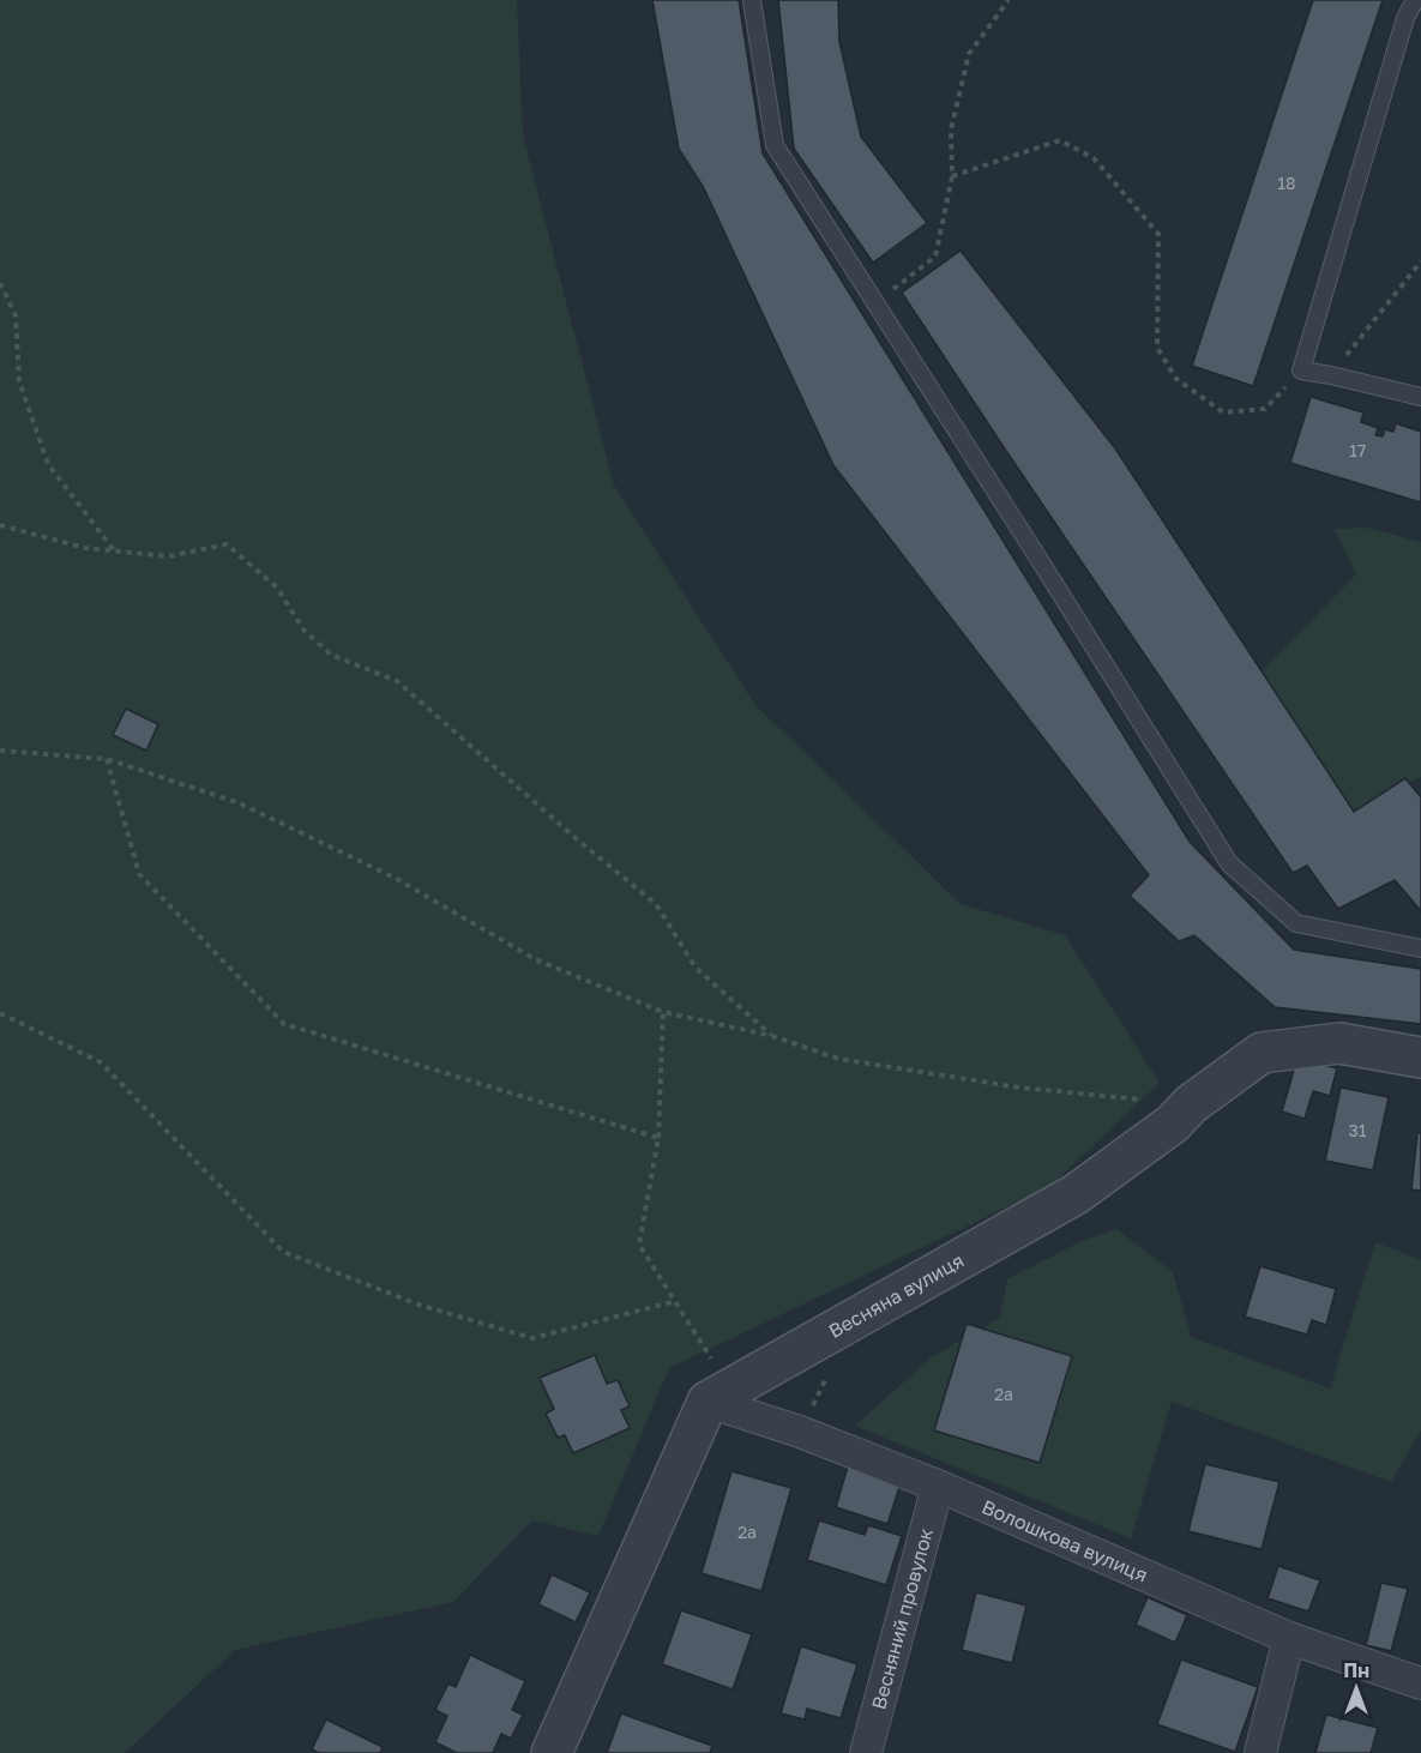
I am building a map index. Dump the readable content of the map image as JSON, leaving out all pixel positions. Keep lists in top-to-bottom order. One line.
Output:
{"streets":{"street":["Весняна вулиця","Волошкова вулиця","Весняний провулок"]},"crossings":[["Весняна вулиця","Волошкова вулиця"],["Волошкова вулиця","Весняний провулок"]],"house_numbers":["18","17","31","2а","2а"],"north":"top"}
